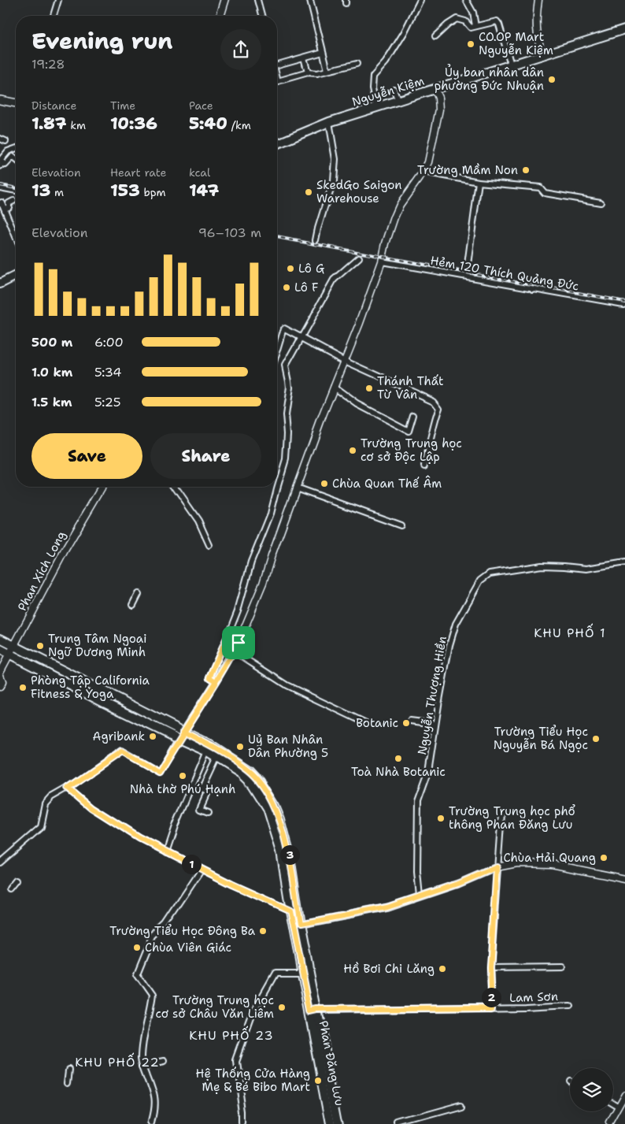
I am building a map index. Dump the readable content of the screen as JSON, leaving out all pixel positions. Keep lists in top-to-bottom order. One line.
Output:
{"streets":{"main road":["Nguyễn Kiệm","Phan Đăng Lưu"],"street":["Hẻm 120 Thích Quảng Đức","Phan Xích Long","Nguyễn Thượng Hiền","Lam Sơn"]},"crossings":[["Phan Xích Long","Phan Đăng Lưu"],["Lam Sơn","Phan Đăng Lưu"]],"districts":["KHU PHỐ 1","KHU PHỐ 23","KHU PHỐ 22"],"places":["CO.OP Mart Nguyễn Kiệm","Ủy ban nhân dân phường Đức Nhuận","Trường Mầm Non","SkedGo Saigon Warehouse","Lô G","Lô F","Thánh Thất Từ Vân","Trường Trung học cơ sở Độc Lập","Chùa Quan Thế Âm","Trung Tâm Ngoại Ngữ Dương Minh","Phòng Tập California Fitness & Yoga","Botanic","Agribank","Trường Tiểu Học Nguyễn Bá Ngọc","Uỷ Ban Nhân Dân Phường 5","Toà Nhà Botanic","Nhà thờ Phú Hạnh","Trường Trung học phổ thông Phan Đăng Lưu","Chùa Hải Quang","Trường Tiểu Học Đông Ba","Chùa Viên Giác","Hồ Bơi Chi Lăng","Trường Trung học cơ sở Châu Văn Liêm","Hệ Thống Cửa Hàng Mẹ & Bé Bibo Mart"],"page":{"heading":["Evening run","19:28"],"stats":[["Distance","1.87 km"],["Time","10:36"],["Pace","5:40 /km"],["Elevation","13 m"],["Heart rate","153 bpm"],["kcal","147"]],"chart":["Elevation","96–103 m"],"list":[{"name":"500 m","note":"6:00"},{"name":"1.0 km","note":"5:34"},{"name":"1.5 km","note":"5:25"}],"buttons":["Save","Share"],"pins":["3","1","2"]}}
